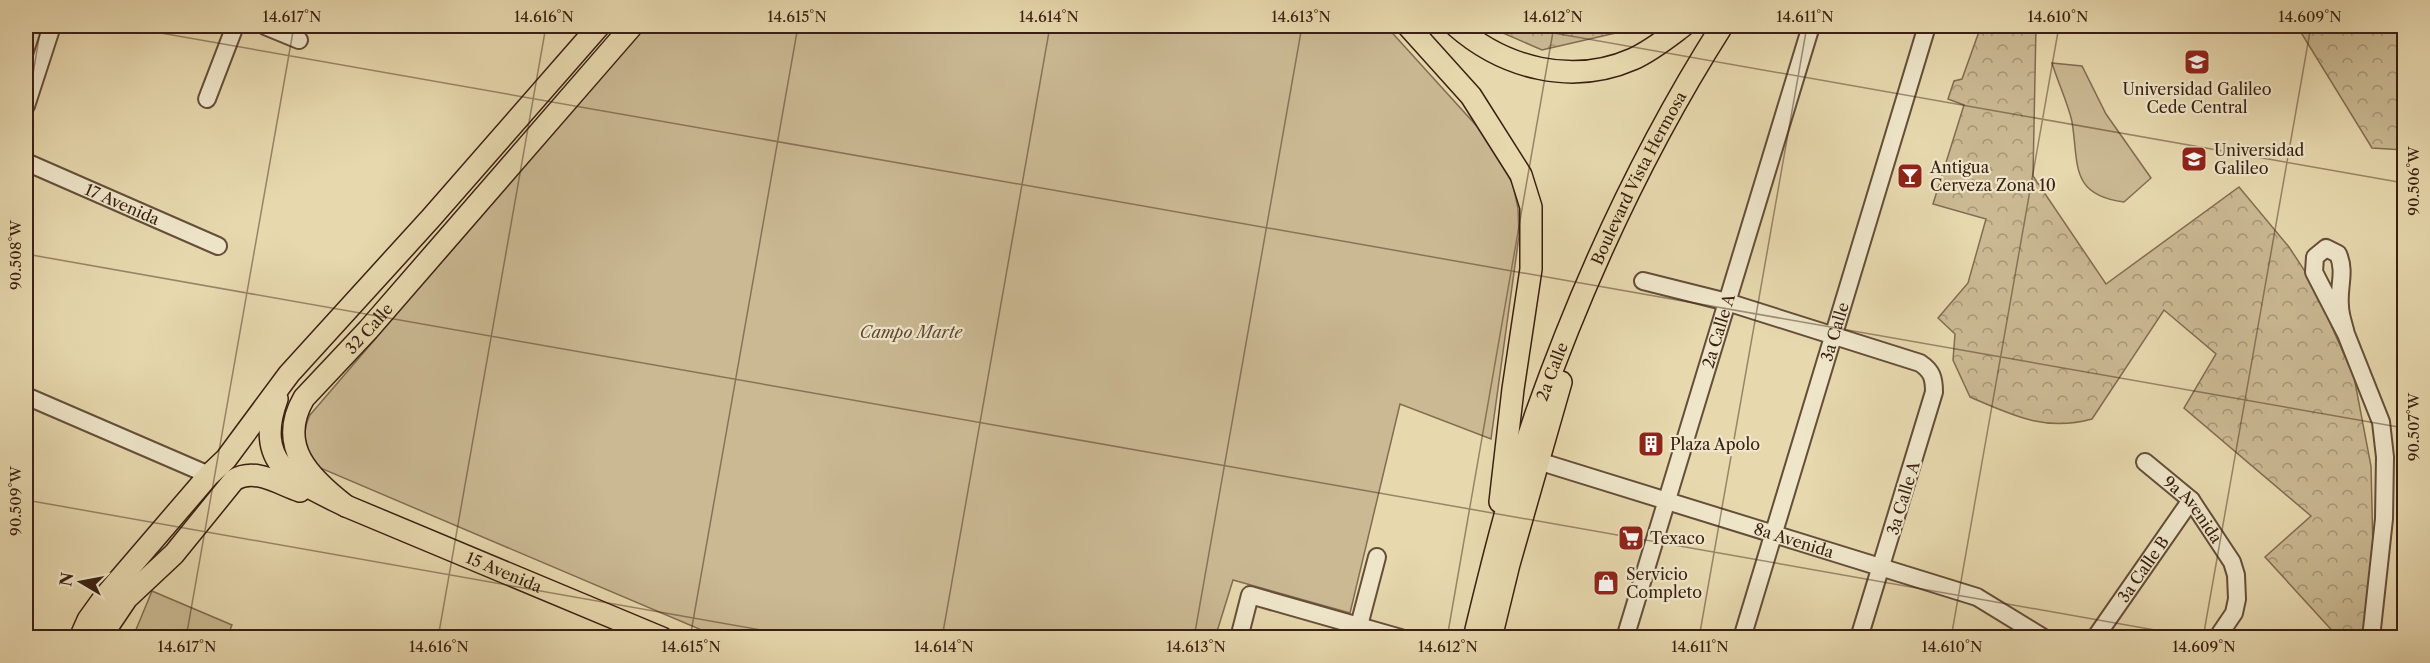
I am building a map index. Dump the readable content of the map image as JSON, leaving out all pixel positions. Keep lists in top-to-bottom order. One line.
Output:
{"streets":{"main road":["Boulevard Vista Hermosa","32 Calle","2a Calle","15 Avenida"],"street":["17 Avenida","3a Calle","2a Calle A","3a Calle A","9a Avenida","8a Avenida","3a Calle B"]},"crossings":[["Boulevard Vista Hermosa","2a Calle"],["32 Calle","15 Avenida"],["3a Calle","3a Calle A"],["3a Calle","8a Avenida"],["2a Calle A","8a Avenida"],["2a Calle","8a Avenida"],["3a Calle A","8a Avenida"],["9a Avenida","3a Calle B"]],"parks":["Campo Marte"],"places":{"school or university":["Universidad Galileo Cede Central","Universidad Galileo"],"bar":["Antigua Cerveza Zona 10"],"building":["Plaza Apolo"],"supermarket":["Texaco"],"shop":["Servicio Completo"]},"north":"left","coordinates":["14.617°N","14.616°N","14.615°N","14.614°N","14.613°N","14.612°N","14.611°N","14.610°N","14.609°N","90.506°W","90.508°W","90.507°W","90.509°W"]}
